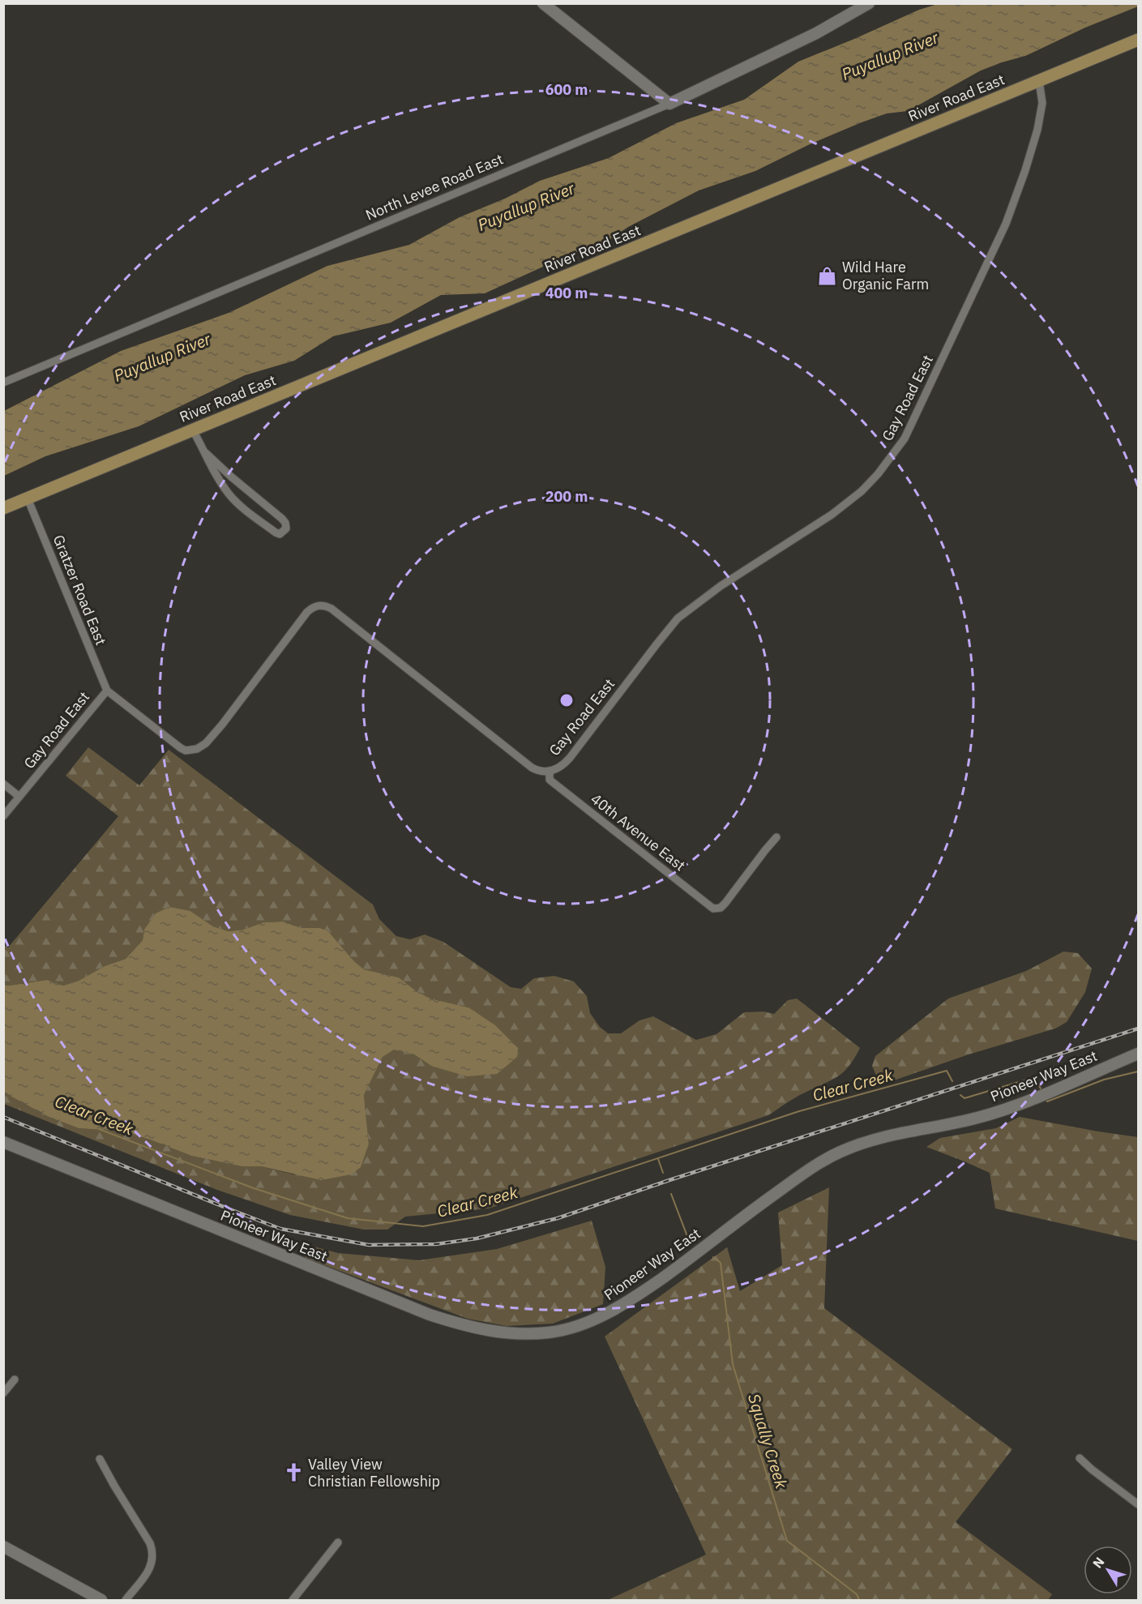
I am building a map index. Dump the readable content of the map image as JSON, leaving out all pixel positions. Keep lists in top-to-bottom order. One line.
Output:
{"streets":{"main road":["River Road East","North Levee Road East","Pioneer Way East"],"street":["Gay Road East","Gratzer Road East","40th Avenue East"]},"crossings":[["River Road East","Gay Road East"],["River Road East","Gratzer Road East"],["Gay Road East","Gratzer Road East"],["Gay Road East","40th Avenue East"]],"water":["Puyallup River","Clear Creek","Squally Creek"],"places":{"shop":["Wild Hare Organic Farm"],"church":["Valley View Christian Fellowship"]},"north":"top left","rings":["600 m","400 m","200 m"]}
